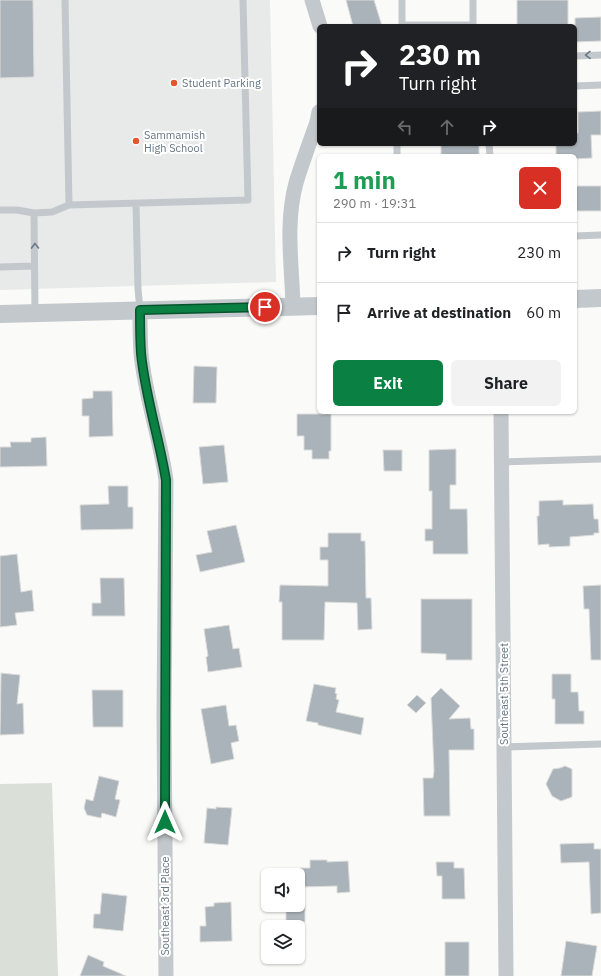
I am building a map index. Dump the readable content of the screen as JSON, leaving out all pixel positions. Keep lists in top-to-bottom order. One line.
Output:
{"streets":{"street":["Southeast 5th Street","Southeast 3rd Place"]},"places":["Student Parking","Sammamish High School"],"page":{"turn":["230 m","Turn right"],"heading":["1 min","290 m · 19:31"],"list":[{"name":"Turn right","value":"230 m"},{"name":"Arrive at destination","value":"60 m"}],"buttons":["Exit","Share"]}}
